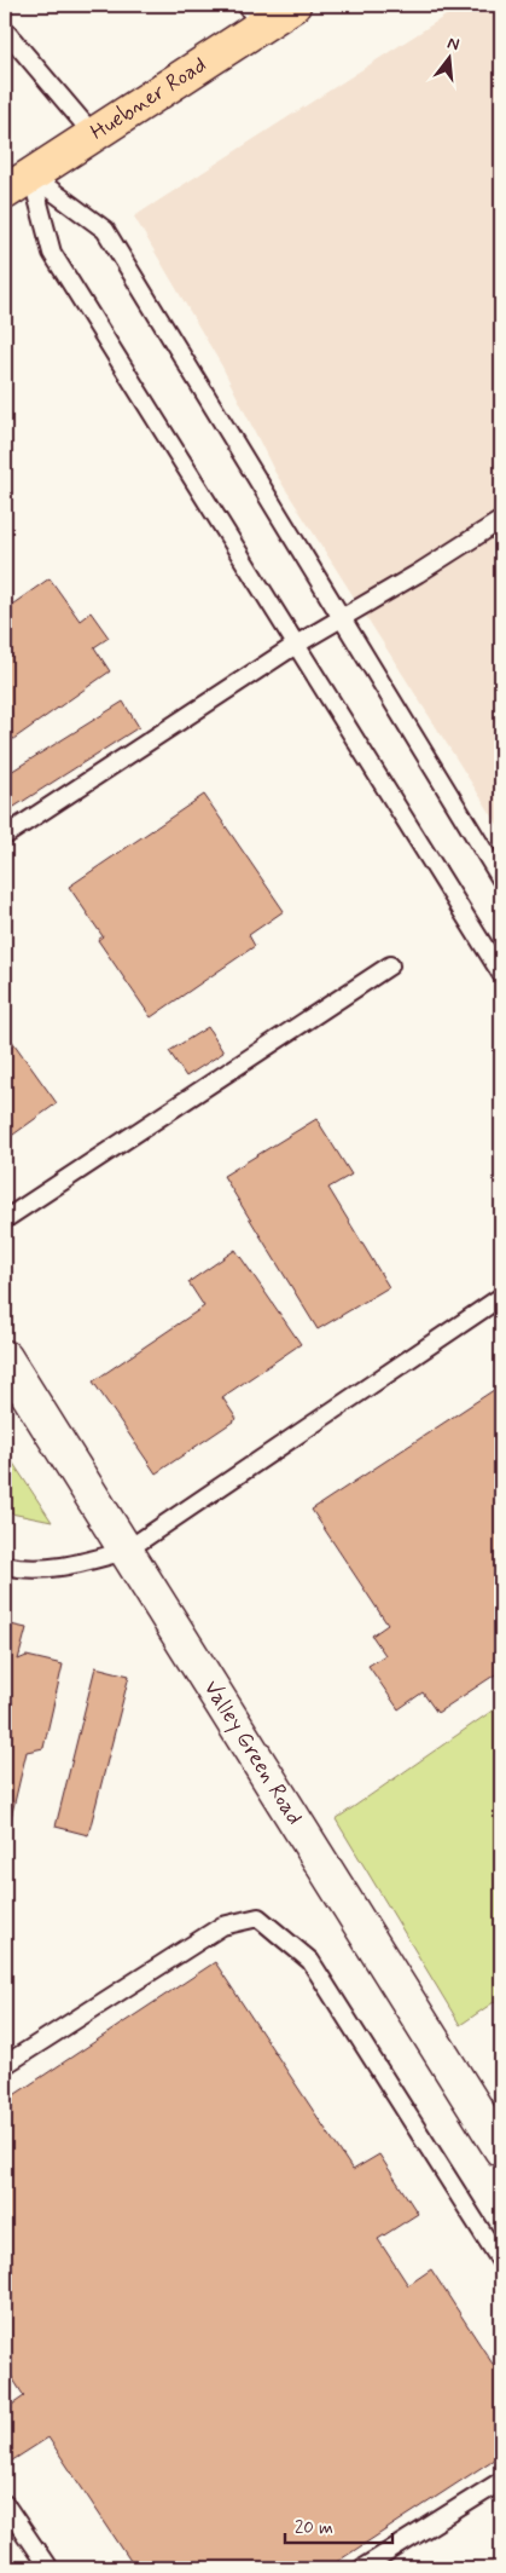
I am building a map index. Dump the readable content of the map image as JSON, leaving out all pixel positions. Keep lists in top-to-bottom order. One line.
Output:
{"streets":{"main road":["Huebner Road"],"street":["Valley Green Road"]},"scale_bar":"20 m","north":"top"}
